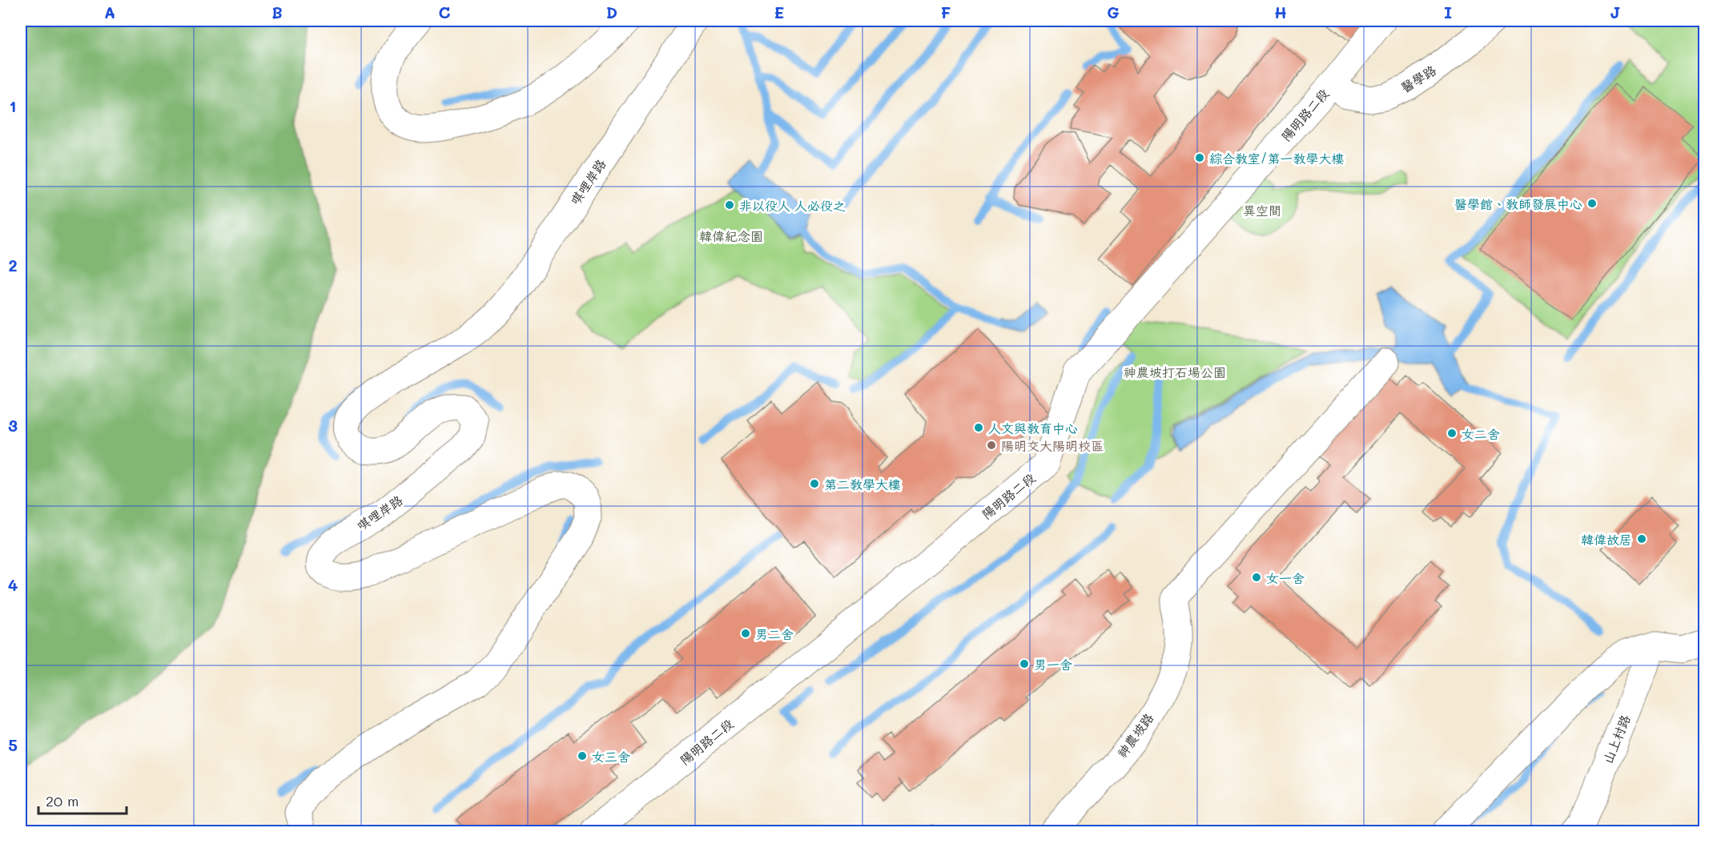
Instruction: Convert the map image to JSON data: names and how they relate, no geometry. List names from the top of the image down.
{
  "streets": {
    "street": [
      "醫學路",
      "陽明路二段",
      "唭哩岸路",
      "神農坡路",
      "山上村路"
    ]
  },
  "crossings": [
    ["醫學路", "陽明路二段"]
  ],
  "parks": ["異空間", "韓偉紀念園", "神農坡打石場公園"],
  "places": [
    "綜合教室/第一教學大樓",
    "醫學館、教師發展中心",
    "非以役人 人必役之",
    "人文與教育中心",
    "女二舍",
    "陽明交大陽明校區",
    "第二教學大樓",
    "韓偉故居",
    "女一舍",
    "男二舍",
    "男一舍",
    "女三舍"
  ],
  "scale_bar": "20 m",
  "grid": {
    "columns": [
      "A",
      "B",
      "C",
      "D",
      "E",
      "F",
      "G",
      "H",
      "I",
      "J"
    ],
    "rows": [
      "1",
      "2",
      "3",
      "4",
      "5"
    ]
  }
}
